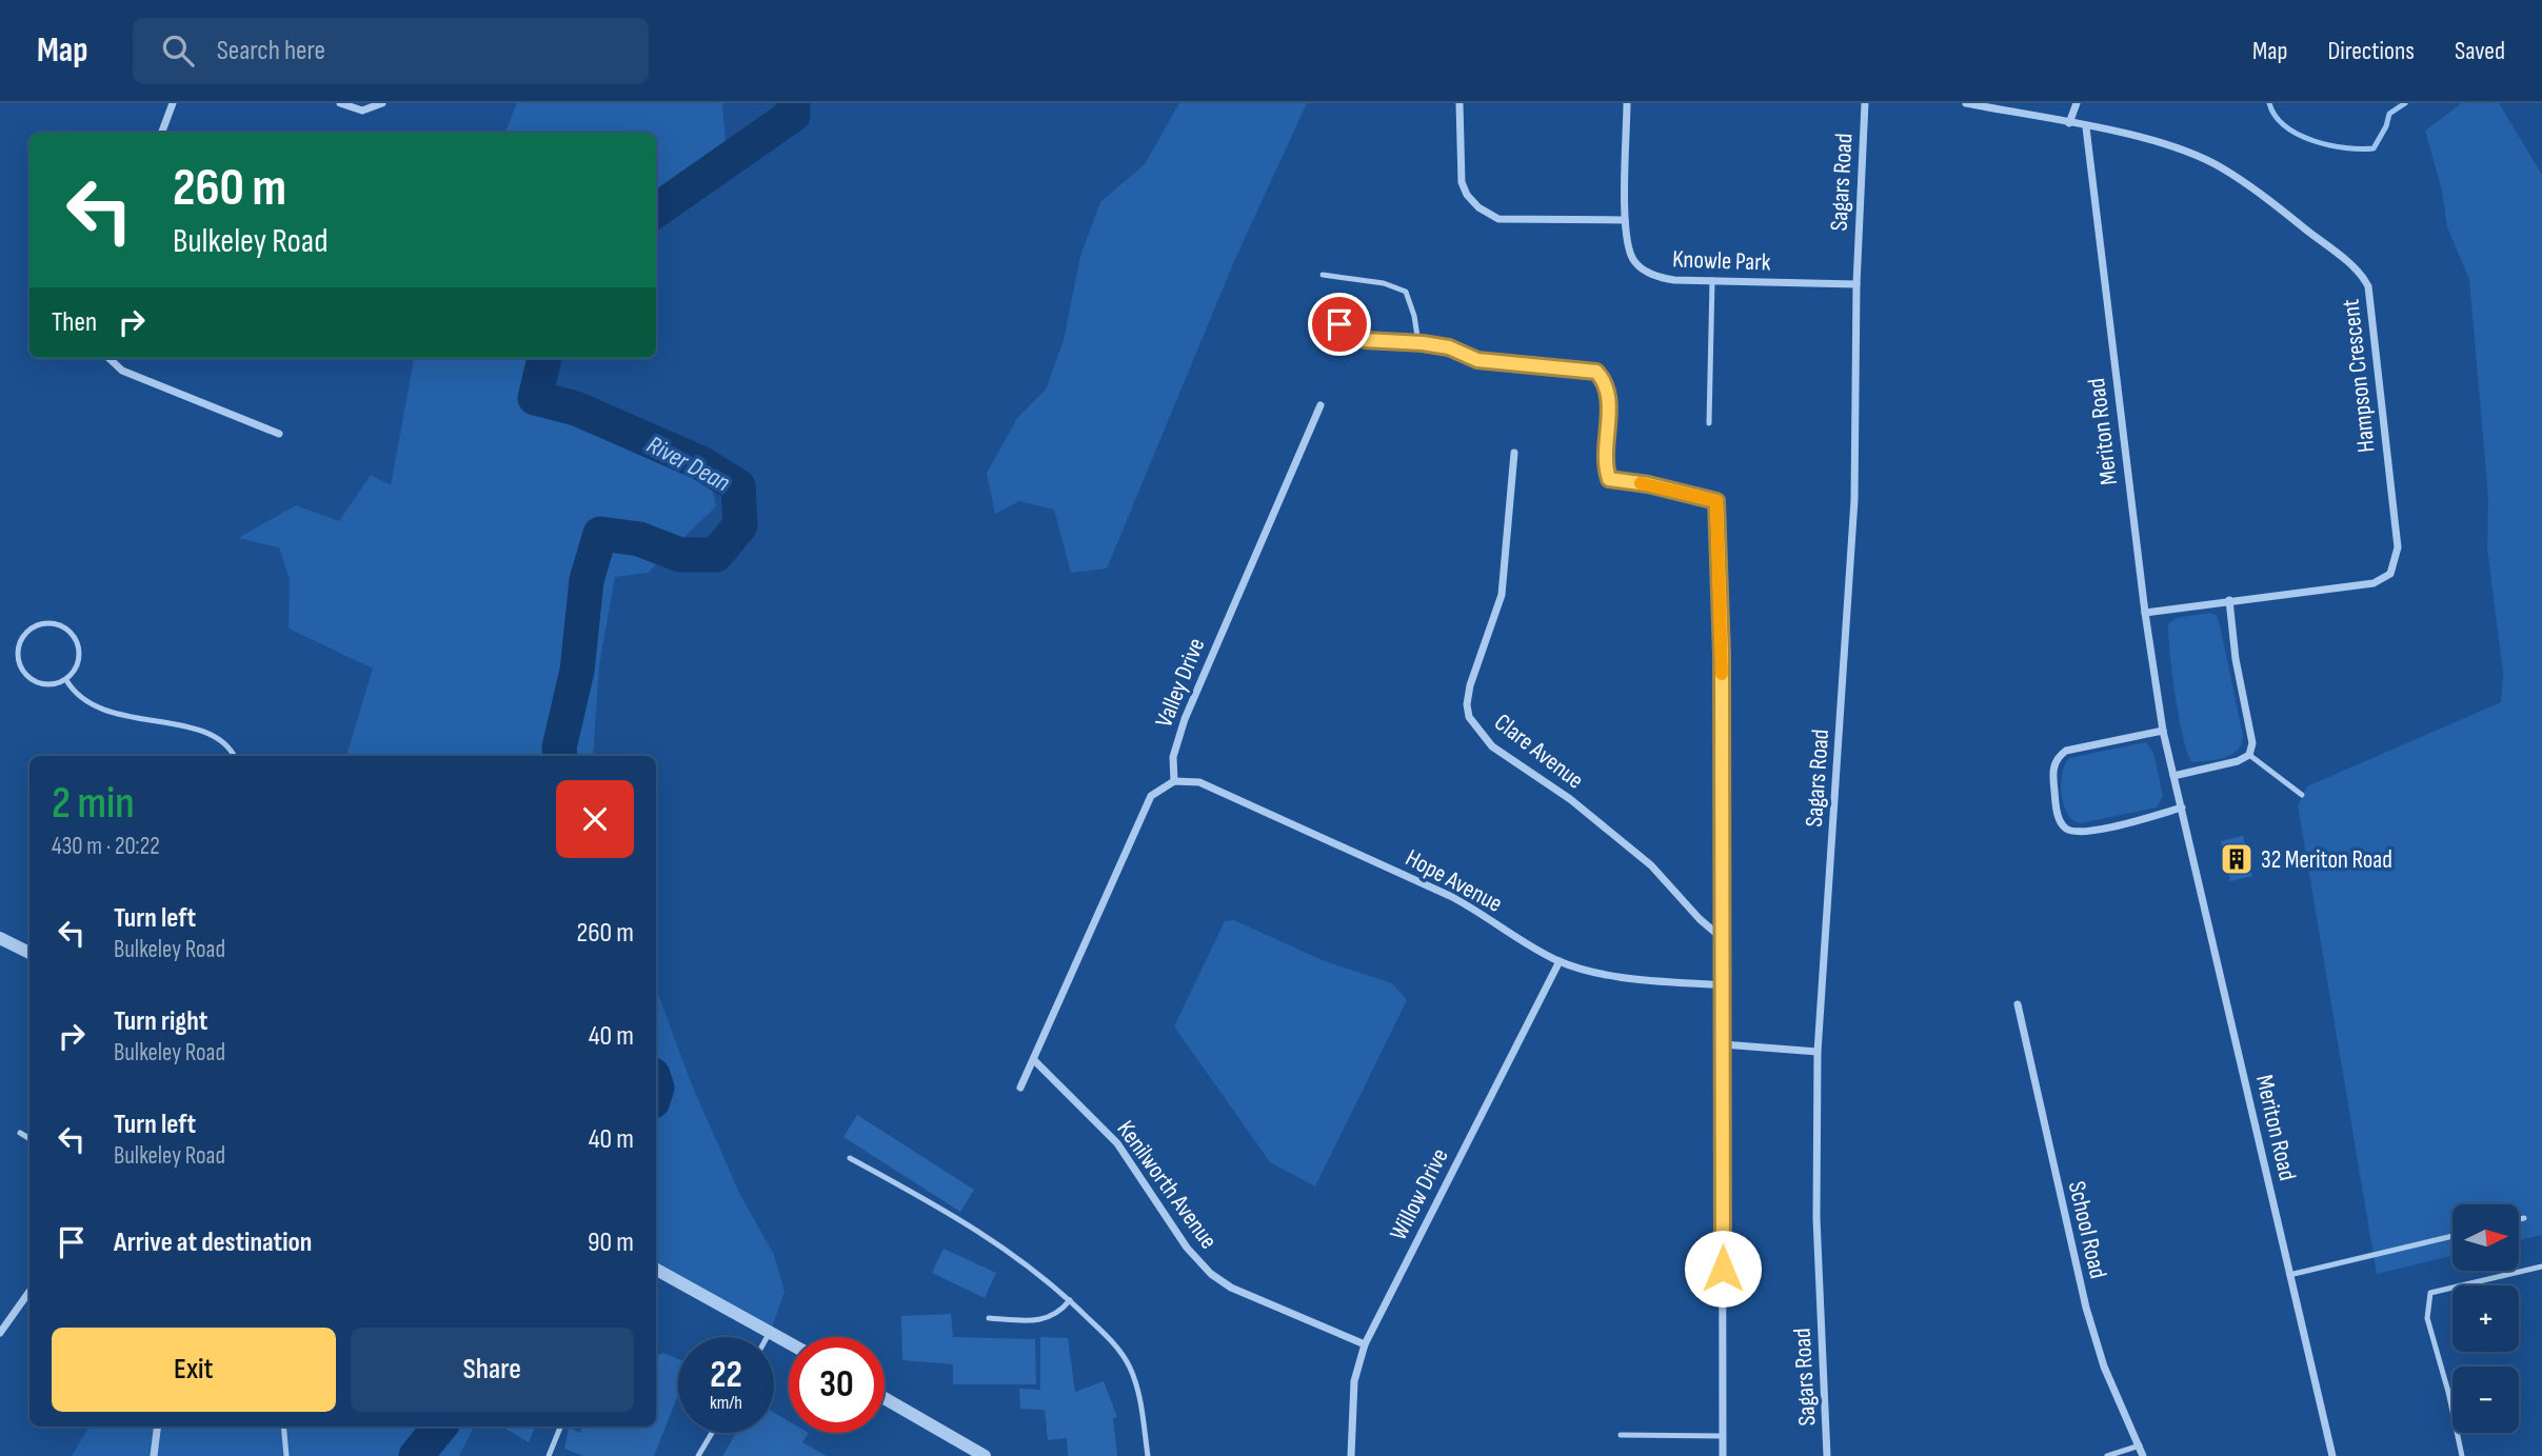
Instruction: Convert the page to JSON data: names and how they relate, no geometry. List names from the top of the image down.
{
  "streets": {
    "street": [
      "Sagars Road",
      "Knowle Park",
      "Hampson Crescent",
      "Meriton Road",
      "Valley Drive",
      "Clare Avenue",
      "Hope Avenue",
      "Kenilworth Avenue",
      "Willow Drive",
      "School Road"
    ]
  },
  "crossings": [
    ["Sagars Road", "Knowle Park"],
    ["Hampson Crescent", "Meriton Road"],
    ["Valley Drive", "Hope Avenue"],
    ["Hope Avenue", "Willow Drive"],
    ["Kenilworth Avenue", "Willow Drive"]
  ],
  "water": ["River Dean"],
  "places": {
    "building": ["32 Meriton Road"]
  },
  "north": "right",
  "page": {
    "header": "Map",
    "search": "Search here",
    "nav": ["Map", "Directions", "Saved"],
    "turn": ["260 m", "Bulkeley Road"],
    "then": "Then",
    "heading": ["2 min", "430 m · 20:22"],
    "list": [
      {
        "name": "Turn left",
        "note": "Bulkeley Road",
        "value": "260 m"
      },
      {
        "name": "Turn right",
        "note": "Bulkeley Road",
        "value": "40 m"
      },
      {
        "name": "Turn left",
        "note": "Bulkeley Road",
        "value": "40 m"
      },
      {
        "name": "Arrive at destination",
        "value": "90 m"
      }
    ],
    "map_buttons": ["+", "−"],
    "buttons": ["Exit", "Share"],
    "speed": "22 km/h",
    "limit": "30"
  }
}
